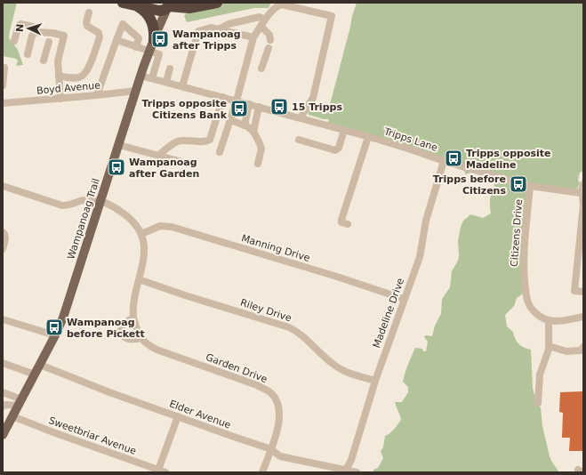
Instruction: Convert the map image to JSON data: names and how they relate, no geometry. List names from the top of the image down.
{
  "streets": {
    "main road": ["Wampanoag Trail"],
    "street": [
      "Boyd Avenue",
      "Tripps Lane",
      "Citizens Drive",
      "Manning Drive",
      "Riley Drive",
      "Madeline Drive",
      "Garden Drive",
      "Elder Avenue",
      "Sweetbriar Avenue"
    ]
  },
  "crossings": [
    ["Boyd Avenue", "Wampanoag Trail"],
    ["Tripps Lane", "Wampanoag Trail"],
    ["Tripps Lane", "Citizens Drive"],
    ["Tripps Lane", "Madeline Drive"],
    ["Wampanoag Trail", "Elder Avenue"],
    ["Wampanoag Trail", "Sweetbriar Avenue"],
    ["Manning Drive", "Madeline Drive"],
    ["Riley Drive", "Madeline Drive"],
    ["Madeline Drive", "Elder Avenue"],
    ["Garden Drive", "Elder Avenue"]
  ],
  "places": {
    "bus stop": [
      "Wampanoag after Tripps",
      "15 Tripps",
      "Tripps opposite Citizens Bank",
      "Tripps opposite Madeline",
      "Wampanoag after Garden",
      "Tripps before Citizens",
      "Wampanoag before Pickett"
    ]
  },
  "north": "left"
}
